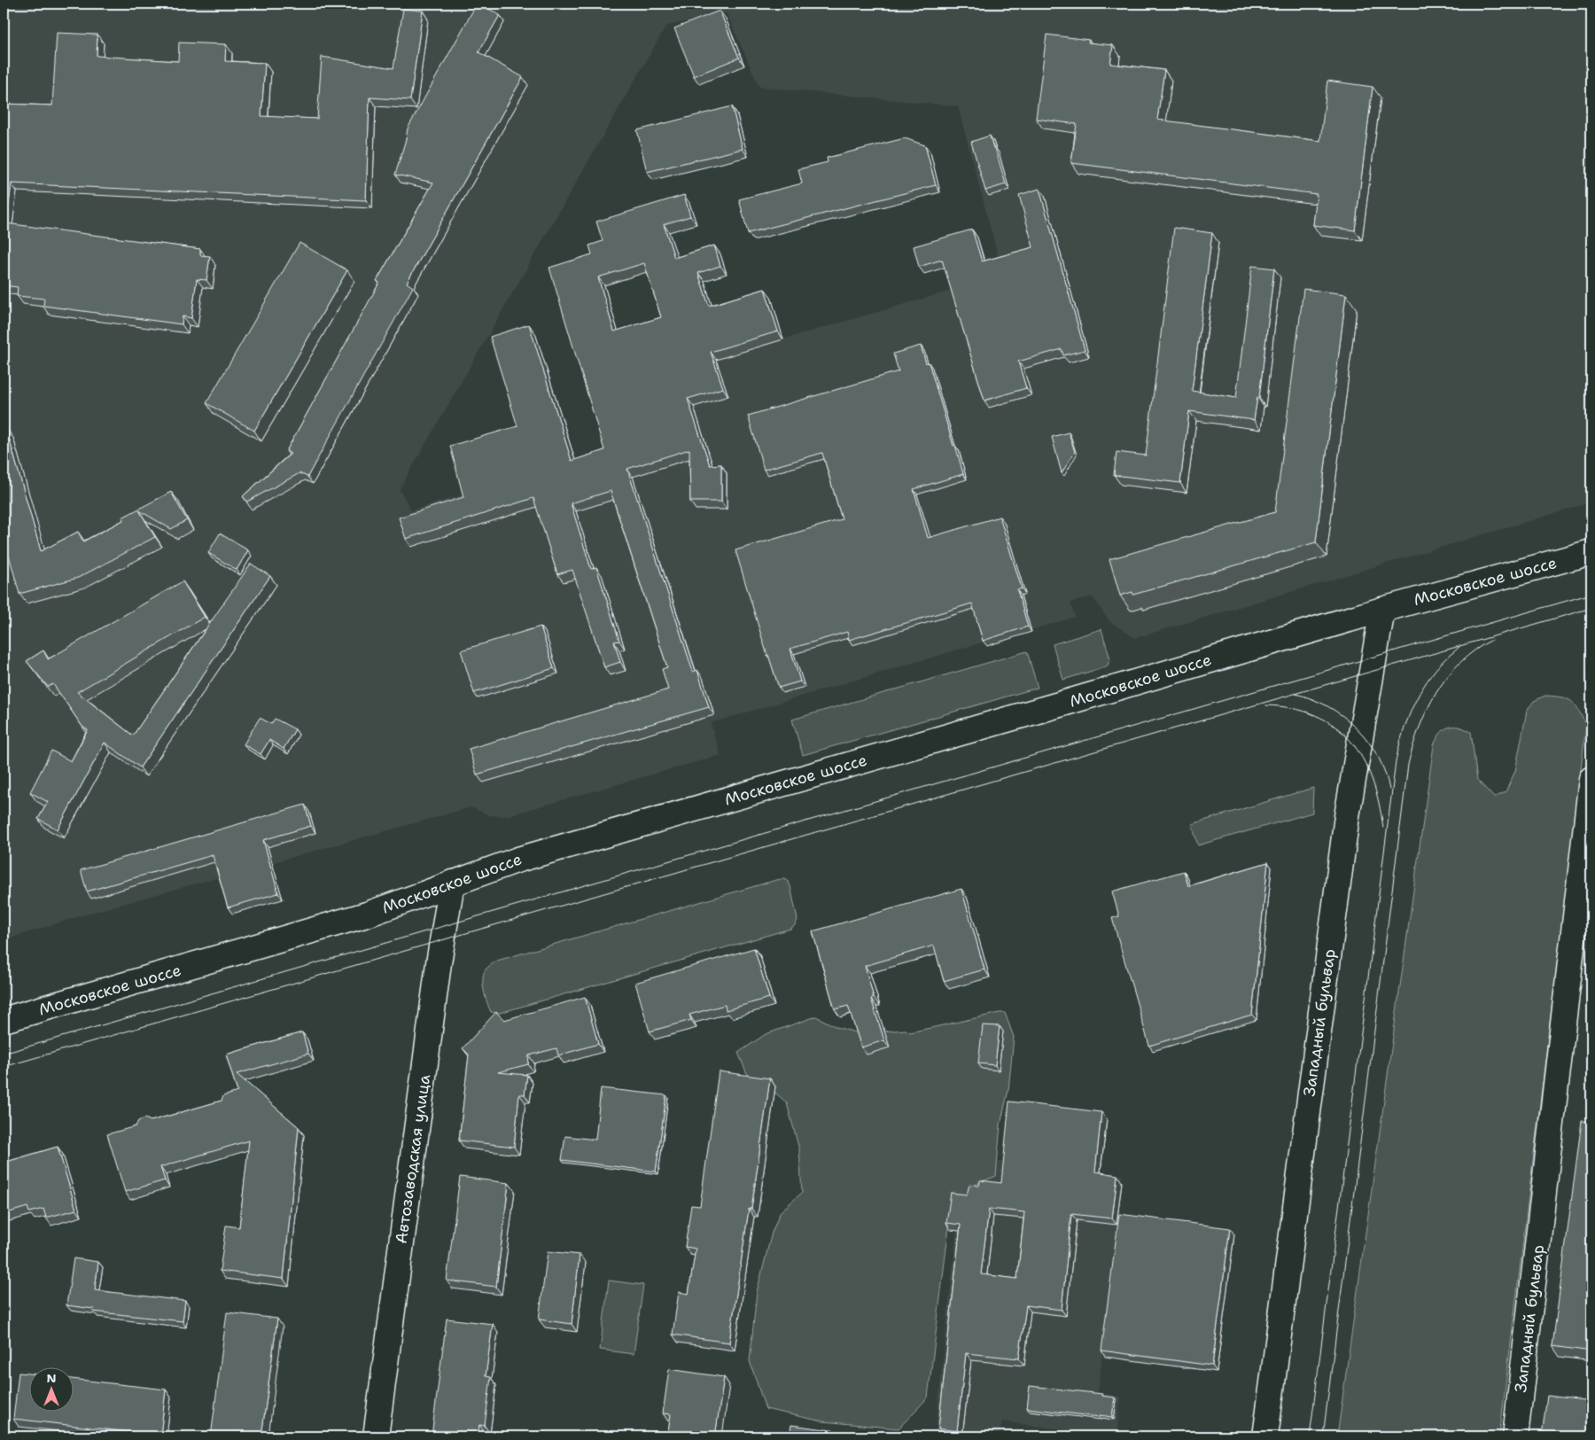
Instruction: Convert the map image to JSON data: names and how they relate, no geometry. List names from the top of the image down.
{
  "streets": {
    "street": ["Московское шоссе", "Западный бульвар", "Автозаводская улица"]
  },
  "crossings": [
    ["Московское шоссе", "Западный бульвар"],
    ["Московское шоссе", "Автозаводская улица"]
  ],
  "north": "top"
}
